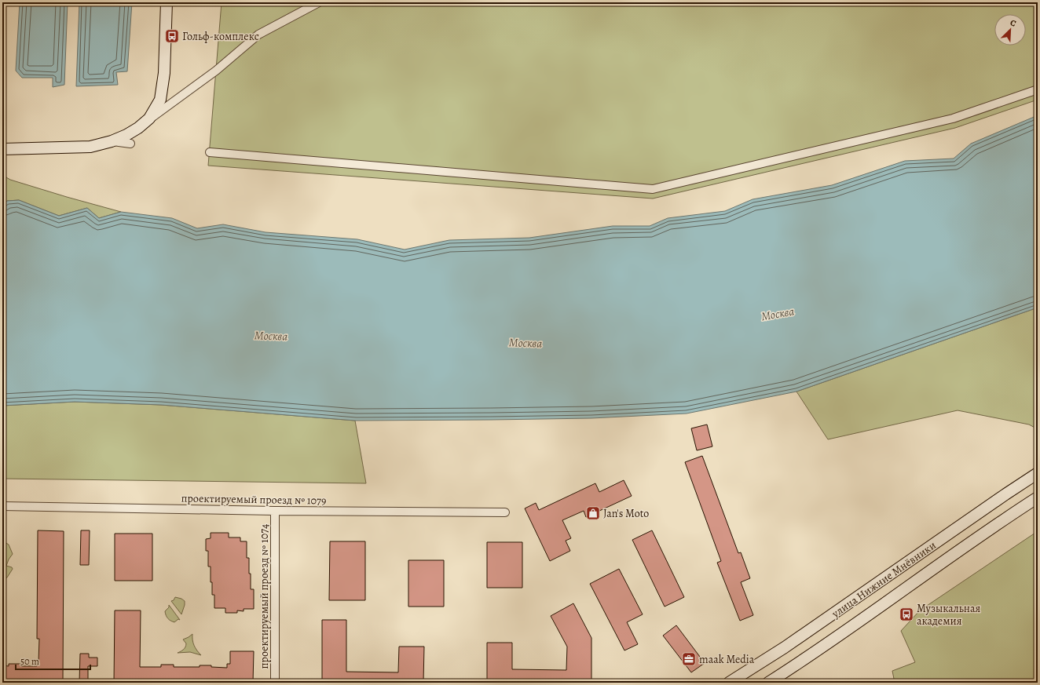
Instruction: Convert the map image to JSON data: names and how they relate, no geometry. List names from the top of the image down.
{
  "streets": {
    "main road": ["улица Нижние Мнёвники"],
    "street": ["проектируемый проезд № 1079", "проектируемый проезд № 1074"]
  },
  "crossings": [
    ["проектируемый проезд № 1079", "проектируемый проезд № 1074"]
  ],
  "water": ["Москва"],
  "places": {
    "bus stop": ["Гольф-комплекс", "Музыкальная академия"],
    "shop": ["Jan's Moto"],
    "office": ["maak Media"]
  },
  "scale_bar": "50 m",
  "north": "top right"
}
